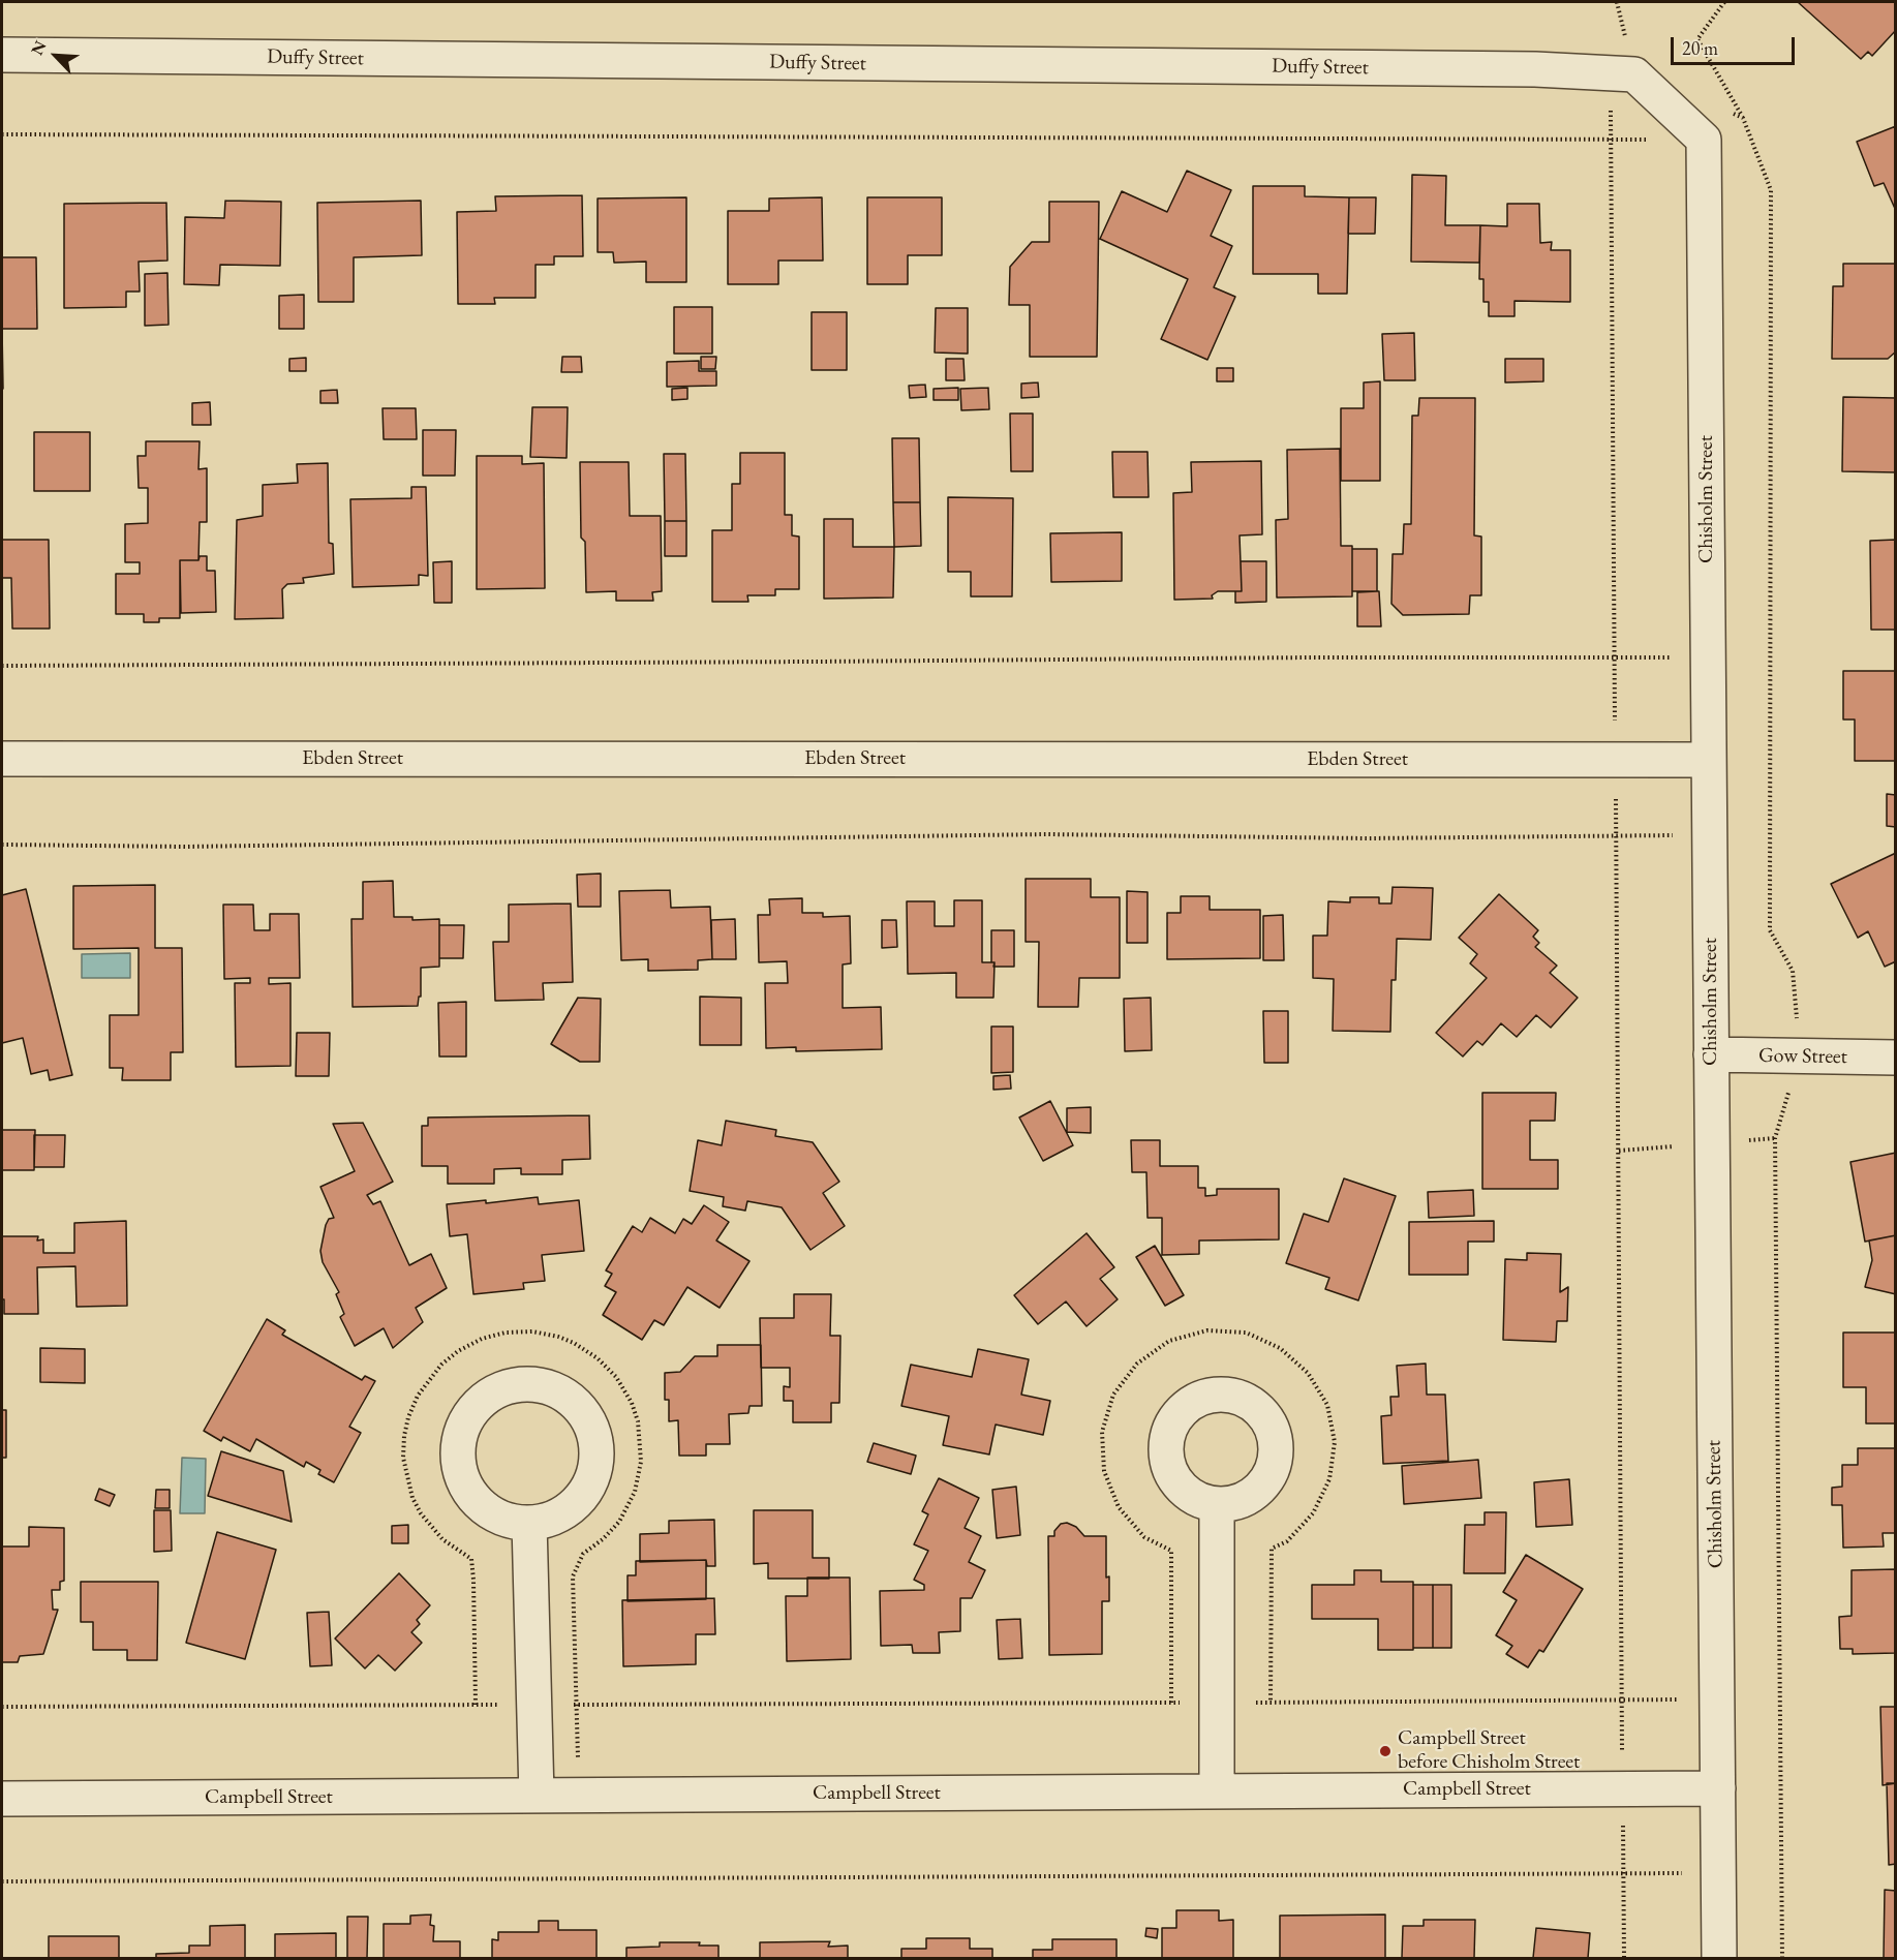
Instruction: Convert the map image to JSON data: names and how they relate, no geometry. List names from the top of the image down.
{
  "streets": {
    "street": [
      "Duffy Street",
      "Chisholm Street",
      "Ebden Street",
      "Gow Street",
      "Campbell Street"
    ]
  },
  "crossings": [
    ["Chisholm Street", "Ebden Street"],
    ["Chisholm Street", "Gow Street"],
    ["Chisholm Street", "Campbell Street"]
  ],
  "places": ["Campbell Street before Chisholm Street"],
  "scale_bar": "20 m",
  "north": "top left"
}
